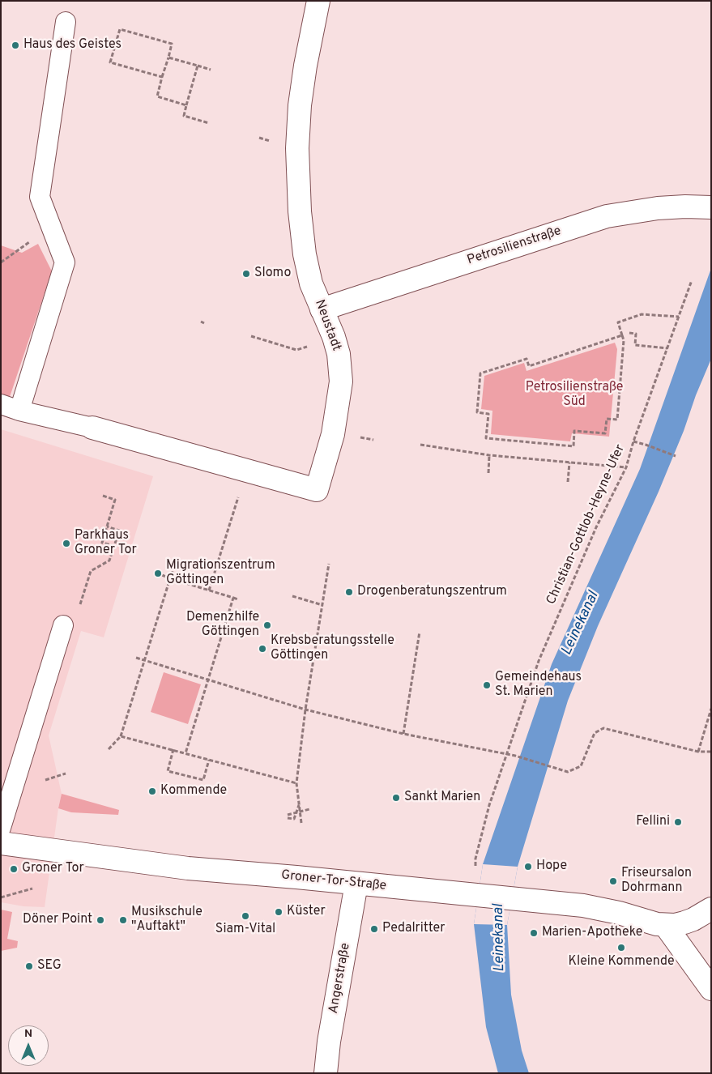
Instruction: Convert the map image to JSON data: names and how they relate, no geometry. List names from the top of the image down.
{
  "streets": {
    "street": [
      "Petrosilienstraße",
      "Neustadt",
      "Groner-Tor-Straße",
      "Angerstraße"
    ],
    "path": ["Christian-Gottlob-Heyne-Ufer"]
  },
  "crossings": [
    ["Petrosilienstraße", "Neustadt"],
    ["Christian-Gottlob-Heyne-Ufer", "Groner-Tor-Straße"],
    ["Groner-Tor-Straße", "Angerstraße"]
  ],
  "water": ["Leinekanal"],
  "parks": ["Petrosilienstraße Süd"],
  "places": [
    "Haus des Geistes",
    "Slomo",
    "Parkhaus Groner Tor",
    "Migrationszentrum Göttingen",
    "Drogenberatungszentrum",
    "Demenzhilfe Göttingen",
    "Krebsberatungsstelle Göttingen",
    "Gemeindehaus St. Marien",
    "Kommende",
    "Sankt Marien",
    "Fellini",
    "Hope",
    "Groner Tor",
    "Friseursalon Dohrmann",
    "Küster",
    "Siam-Vital",
    "Döner Point",
    "Musikschule \"Auftakt\"",
    "Pedalritter",
    "Marien-Apotheke",
    "Kleine Kommende",
    "SEG"
  ],
  "north": "top"
}
